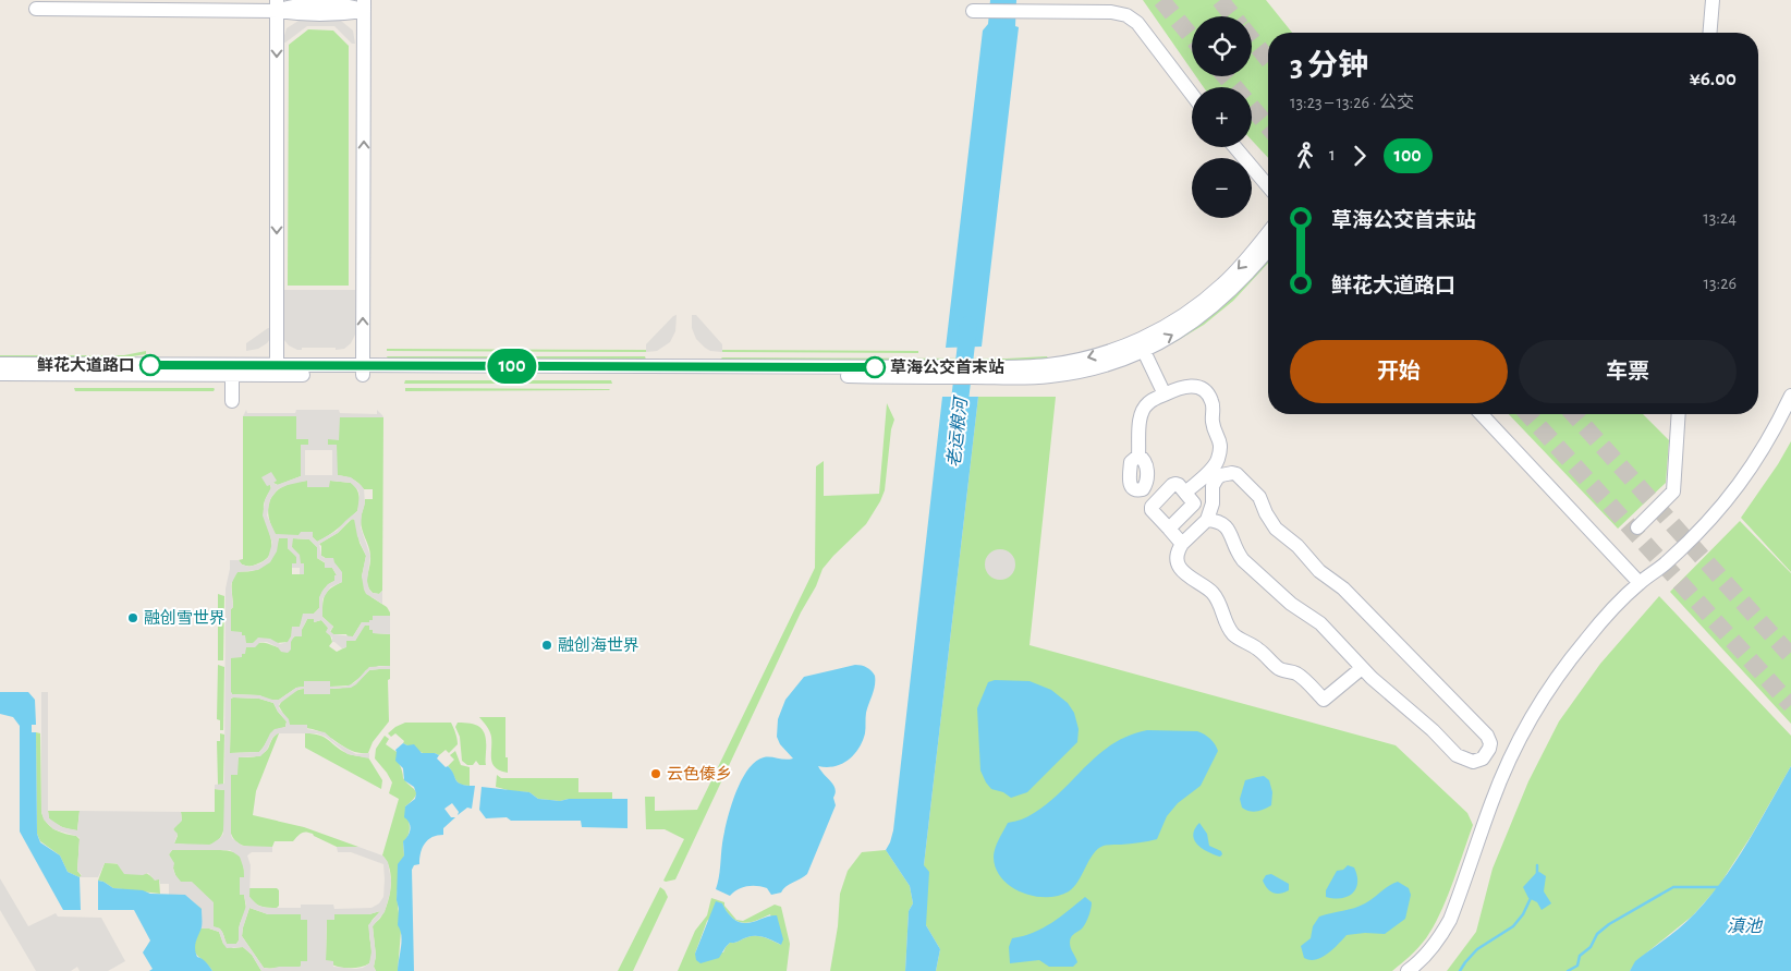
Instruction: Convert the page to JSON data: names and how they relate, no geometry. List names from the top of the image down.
{
  "water": ["老运粮河", "滇池"],
  "places": [
    "鲜花大道路口",
    "草海公交首末站",
    "融创雪世界",
    "融创海世界",
    "云色傣乡"
  ],
  "lines": ["bus line 100"],
  "page": {
    "on_map": "100",
    "map_buttons": ["+", "−"],
    "heading": ["3 分钟", "13:23 – 13:26 · 公交", "¥6.00"],
    "legs": ["1", "100"],
    "list": [
      {
        "name": "草海公交首末站",
        "value": "13:24"
      },
      {
        "name": "鲜花大道路口",
        "value": "13:26"
      }
    ],
    "buttons": ["开始", "车票"]
  }
}
